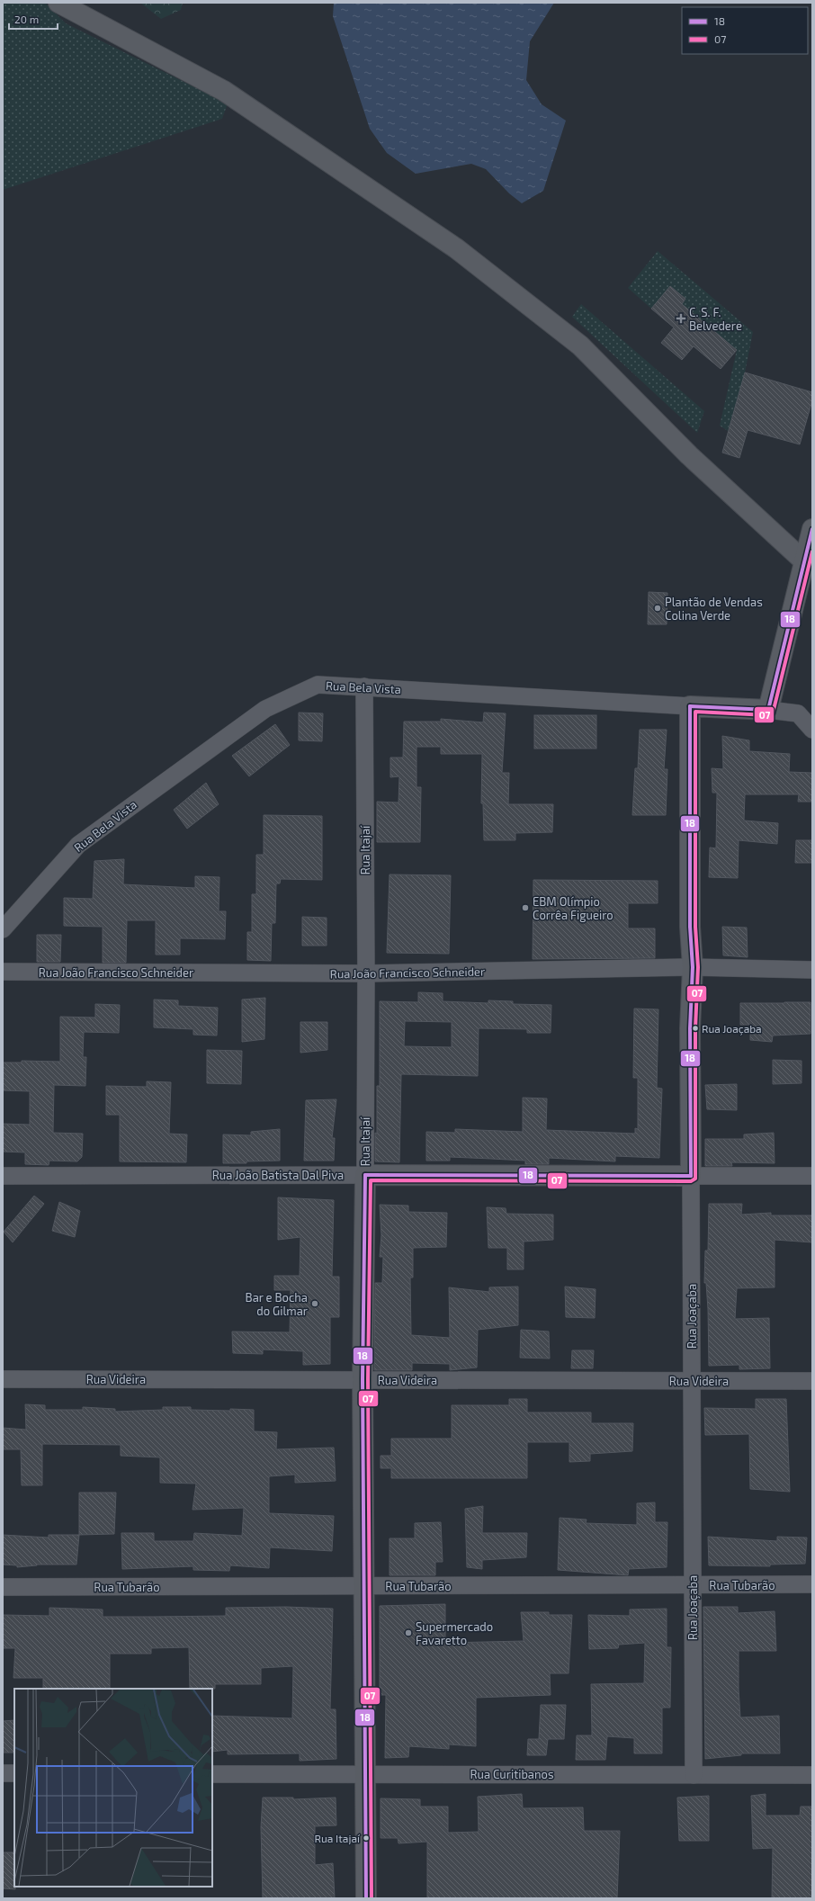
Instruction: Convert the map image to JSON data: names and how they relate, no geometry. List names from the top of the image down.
{
  "streets": {
    "street": [
      "Rua Bela Vista",
      "Rua Itajaí",
      "Rua João Francisco Schneider",
      "Rua João Batista Dal Piva",
      "Rua Joaçaba",
      "Rua Videira",
      "Rua Tubarão",
      "Rua Curitibanos"
    ]
  },
  "crossings": [
    ["Rua Bela Vista", "Rua Itajaí"],
    ["Rua Bela Vista", "Rua Joaçaba"],
    ["Rua Itajaí", "Rua João Francisco Schneider"],
    ["Rua Itajaí", "Rua João Batista Dal Piva"],
    ["Rua Itajaí", "Rua Videira"],
    ["Rua Itajaí", "Rua Tubarão"],
    ["Rua Itajaí", "Rua Curitibanos"],
    ["Rua João Francisco Schneider", "Rua Joaçaba"],
    ["Rua João Batista Dal Piva", "Rua Joaçaba"],
    ["Rua Joaçaba", "Rua Videira"],
    ["Rua Joaçaba", "Rua Tubarão"],
    ["Rua Joaçaba", "Rua Curitibanos"]
  ],
  "places": {
    "health": ["C. S. F. Belvedere"],
    "other": [
      "Plantão de Vendas Colina Verde",
      "EBM Olímpio Corrêa Figueiro",
      "Rua Joaçaba",
      "Bar e Bocha do Gilmar",
      "Supermercado Favaretto",
      "Rua Itajaí"
    ]
  },
  "lines": ["transit line 18", "transit line 07"],
  "legend": ["18", "07"],
  "scale_bar": "20 m"
}
